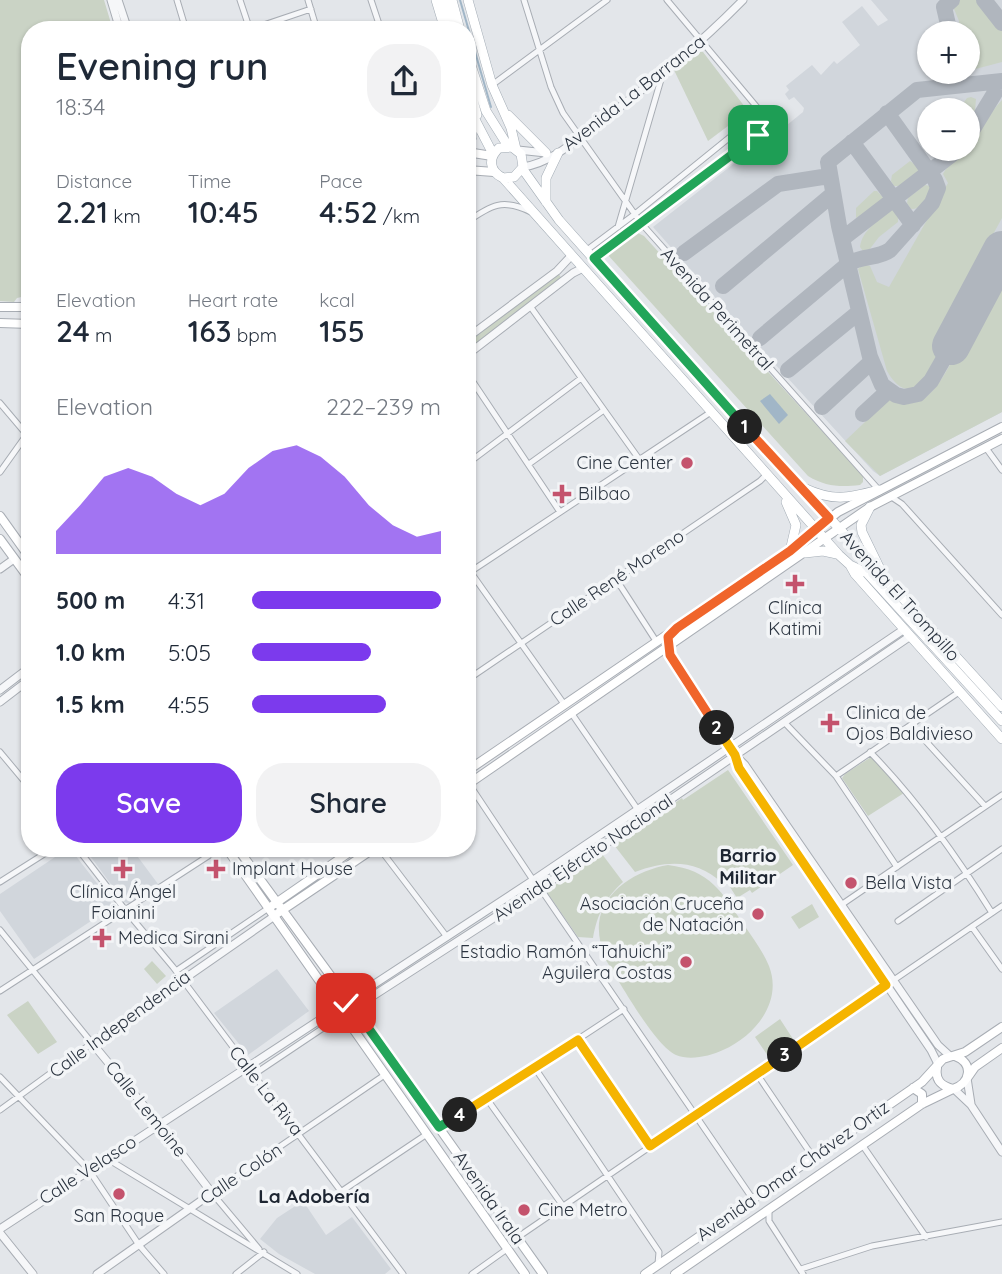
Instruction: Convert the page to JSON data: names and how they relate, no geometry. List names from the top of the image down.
{
  "streets": {
    "main road": ["Avenida El Trompillo", "Avenida Omar Chávez Ortiz", "Avenida Irala"],
    "street": [
      "Avenida La Barranca",
      "Avenida Perimetral",
      "Calle René Moreno",
      "Avenida Ejército Nacional",
      "Calle Independencia",
      "Calle La Riva",
      "Calle Lemoine",
      "Calle Velasco",
      "Calle Colón"
    ]
  },
  "crossings": [
    ["Avenida La Barranca", "Avenida Perimetral"],
    ["Avenida La Barranca", "Avenida El Trompillo"],
    ["Calle René Moreno", "Avenida El Trompillo"],
    ["Avenida El Trompillo", "Avenida Ejército Nacional"],
    ["Avenida Ejército Nacional", "Calle La Riva"],
    ["Avenida Ejército Nacional", "Calle Velasco"],
    ["Avenida Ejército Nacional", "Avenida Irala"],
    ["Calle Independencia", "Calle La Riva"],
    ["Calle Independencia", "Calle Lemoine"],
    ["Calle Independencia", "Avenida Irala"],
    ["Calle La Riva", "Calle Velasco"],
    ["Calle La Riva", "Calle Colón"],
    ["Calle Lemoine", "Calle Velasco"],
    ["Calle Lemoine", "Calle Colón"],
    ["Calle Colón", "Avenida Irala"]
  ],
  "districts": ["Barrio Militar", "La Adobería"],
  "places": {
    "other": [
      "Cine Center",
      "Bella Vista",
      "Asociación Cruceña de Natación",
      "Estadio Ramón “Tahuichi” Aguilera Costas",
      "San Roque",
      "Cine Metro"
    ],
    "health": [
      "Bilbao",
      "Clínica Katimi",
      "Clinica de Ojos Baldivieso",
      "Clínica Ángel Foianini",
      "Implant House",
      "Medica Sirani"
    ]
  },
  "page": {
    "map_buttons": ["+", "−"],
    "heading": ["Evening run", "18:34"],
    "stats": [
      ["Distance", "2.21 km"],
      ["Time", "10:45"],
      ["Pace", "4:52 /km"],
      ["Elevation", "24 m"],
      ["Heart rate", "163 bpm"],
      ["kcal", "155"]
    ],
    "chart": ["Elevation", "222–239 m"],
    "pins": [
      "1",
      "2",
      "3",
      "4"
    ],
    "list": [
      {
        "name": "500 m",
        "note": "4:31"
      },
      {
        "name": "1.0 km",
        "note": "5:05"
      },
      {
        "name": "1.5 km",
        "note": "4:55"
      }
    ],
    "buttons": ["Save", "Share"]
  }
}
